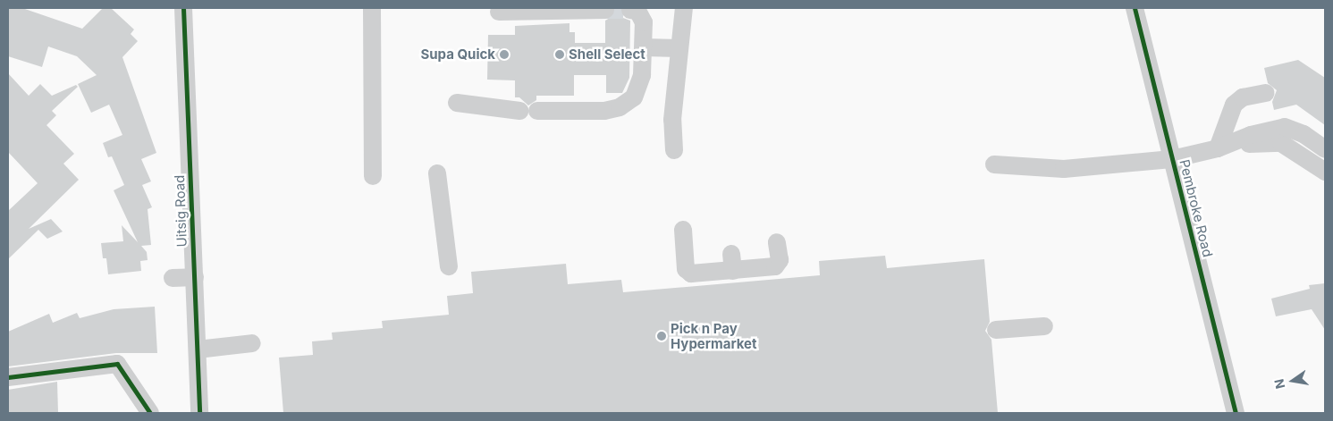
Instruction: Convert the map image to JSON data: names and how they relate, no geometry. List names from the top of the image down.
{
  "streets": {
    "street": ["Pembroke Road", "Uitsig Road"]
  },
  "places": ["Supa Quick", "Shell Select", "Pick n Pay Hypermarket"],
  "north": "left"
}
